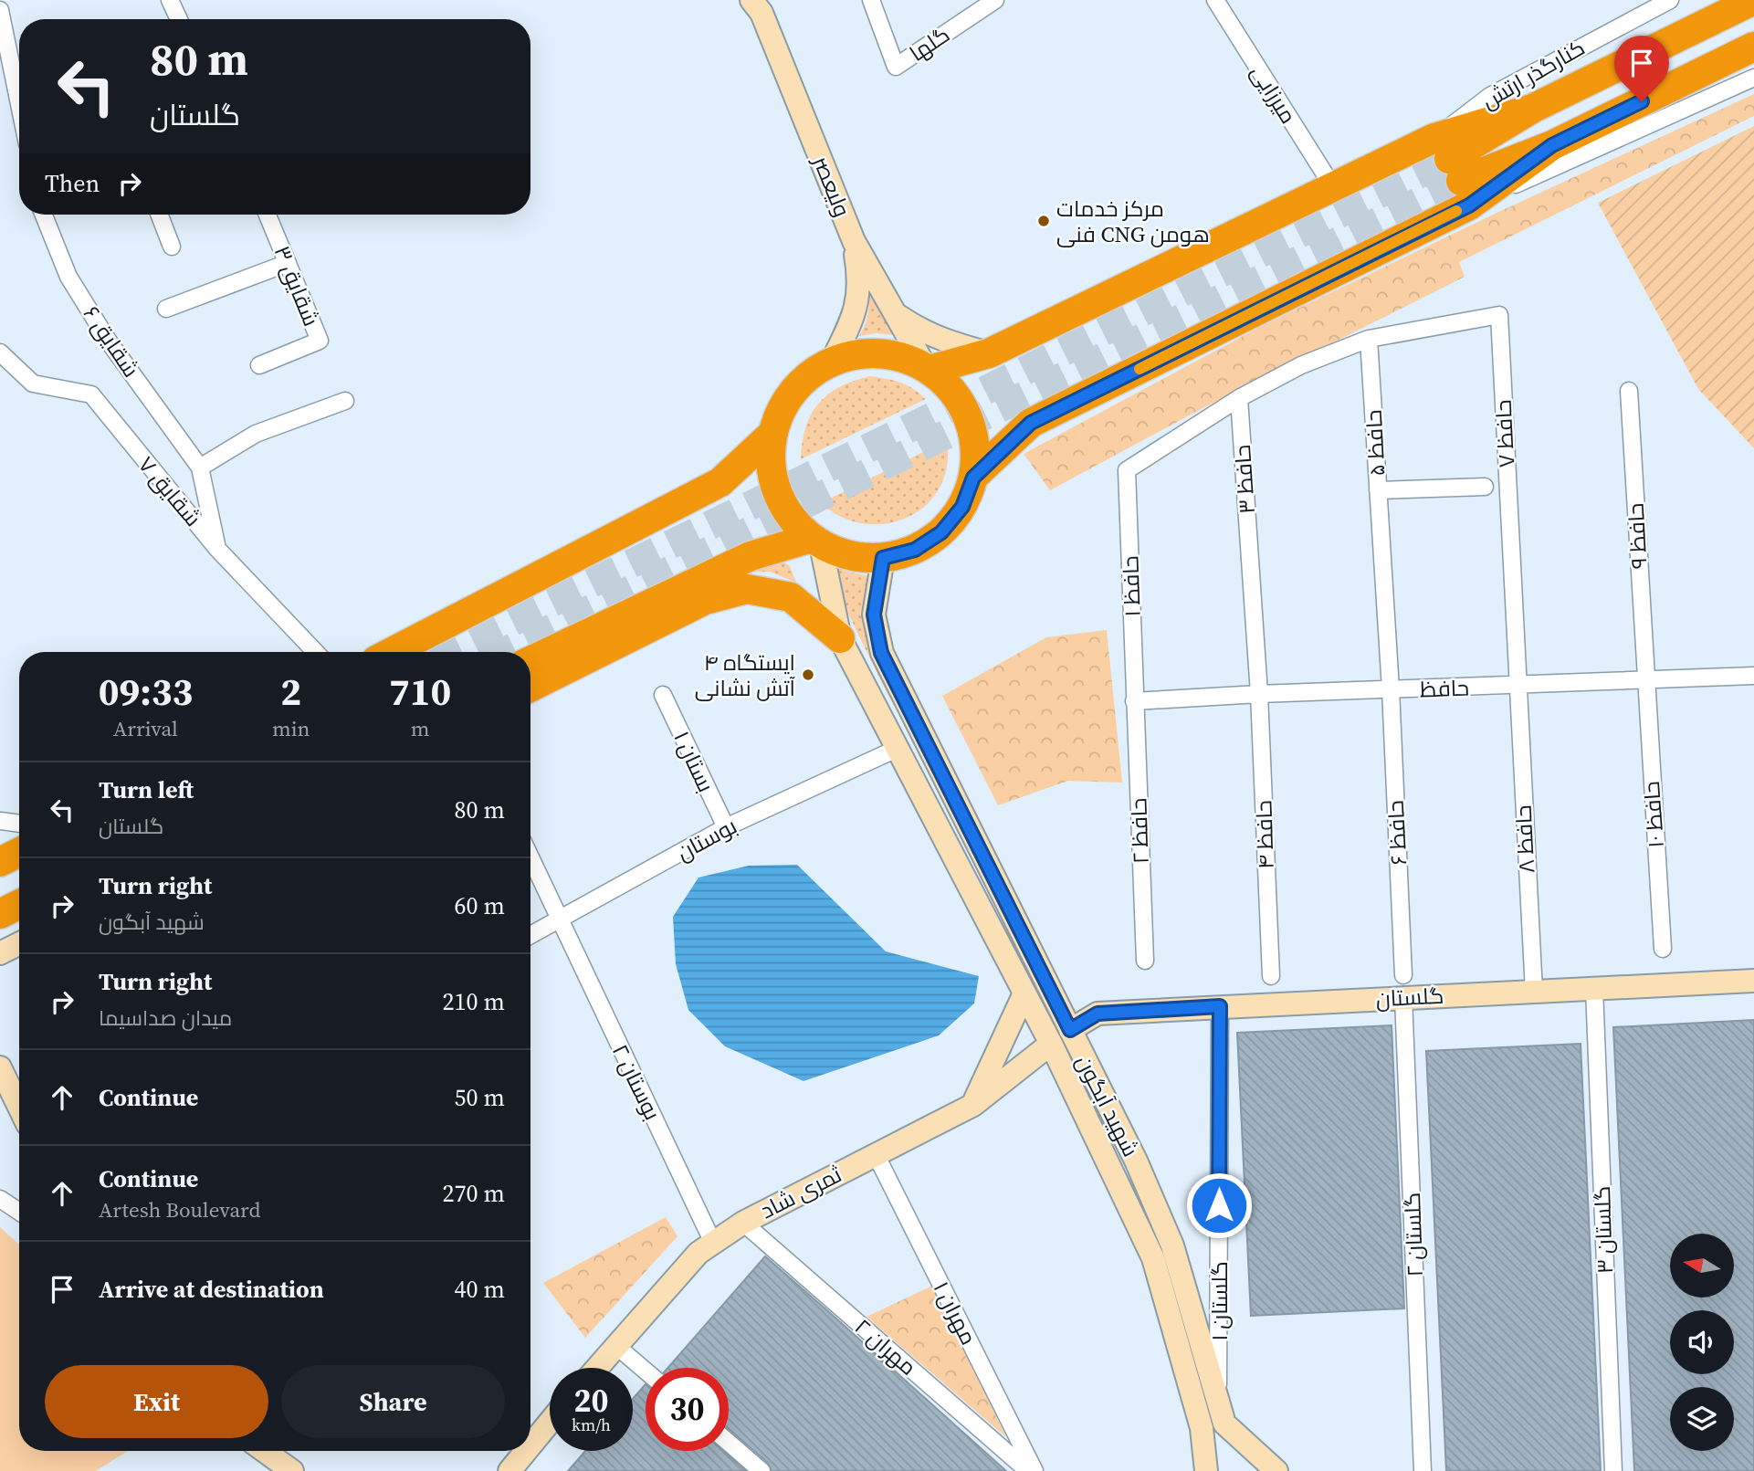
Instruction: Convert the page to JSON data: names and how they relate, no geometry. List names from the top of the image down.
{
  "streets": {
    "main road": [
      "ولیعصر",
      "گلستان",
      "شهید آبگون",
      "ثمری شاد"
    ],
    "street": [
      "گلها",
      "کنارگذر ارتش",
      "میرزایی",
      "شقایق ۳",
      "شقایق ۶",
      "حافظ ۷",
      "حافظ ۵",
      "حافظ ۳",
      "شقایق ۷",
      "حافظ ۹",
      "حافظ ۱",
      "حافظ",
      "بستان ۱",
      "حافظ ۱۰",
      "حافظ ۲",
      "حافظ ۶",
      "حافظ ۴",
      "بوستان",
      "حافظ ۸",
      "بوستان ۲",
      "گلستان ۳",
      "گلستان ۲",
      "گلستان ۱",
      "۱ مهران",
      "مهران ۲"
    ]
  },
  "crossings": [
    ["ولیعصر", "شهید آبگون"],
    ["حافظ ۷", "حافظ ۵"],
    ["حافظ ۷", "حافظ"],
    ["حافظ ۷", "حافظ ۸"],
    ["حافظ ۵", "حافظ"],
    ["حافظ ۵", "حافظ ۶"],
    ["حافظ ۳", "حافظ ۱"],
    ["حافظ ۳", "حافظ"],
    ["حافظ ۳", "حافظ ۴"],
    ["حافظ ۹", "حافظ"],
    ["حافظ ۹", "حافظ ۱۰"],
    ["حافظ ۱", "حافظ"],
    ["حافظ ۱", "حافظ ۲"],
    ["حافظ", "حافظ ۱۰"],
    ["حافظ", "حافظ ۲"],
    ["حافظ", "حافظ ۶"],
    ["حافظ", "حافظ ۴"],
    ["حافظ", "حافظ ۸"],
    ["بستان ۱", "بوستان"],
    ["بوستان", "بوستان ۲"],
    ["بوستان", "شهید آبگون"],
    ["حافظ ۸", "گلستان"],
    ["گلستان", "شهید آبگون"],
    ["گلستان", "گلستان ۳"],
    ["گلستان", "گلستان ۲"],
    ["گلستان", "گلستان ۱"],
    ["بوستان ۲", "ثمری شاد"],
    ["شهید آبگون", "ثمری شاد"],
    ["شهید آبگون", "گلستان ۱"],
    ["ثمری شاد", "۱ مهران"],
    ["ثمری شاد", "مهران ۲"]
  ],
  "places": ["مرکز خدمات فنی CNG هومن", "ایستگاه ۴ آتش نشانی"],
  "north": "left",
  "page": {
    "turn": ["80 m", "گلستان"],
    "then": "Then",
    "eta": [
      "09:33",
      "Arrival",
      "2",
      "min",
      "710",
      "m"
    ],
    "list": [
      {
        "name": "Turn left",
        "note": "گلستان",
        "value": "80 m"
      },
      {
        "name": "Turn right",
        "note": "شهید آبگون",
        "value": "60 m"
      },
      {
        "name": "Turn right",
        "note": "میدان صداسیما",
        "value": "210 m"
      },
      {
        "name": "Continue",
        "value": "50 m"
      },
      {
        "name": "Continue",
        "note": "Artesh Boulevard",
        "value": "270 m"
      },
      {
        "name": "Arrive at destination",
        "value": "40 m"
      }
    ],
    "buttons": ["Exit", "Share"],
    "speed": "20 km/h",
    "limit": "30"
  }
}
